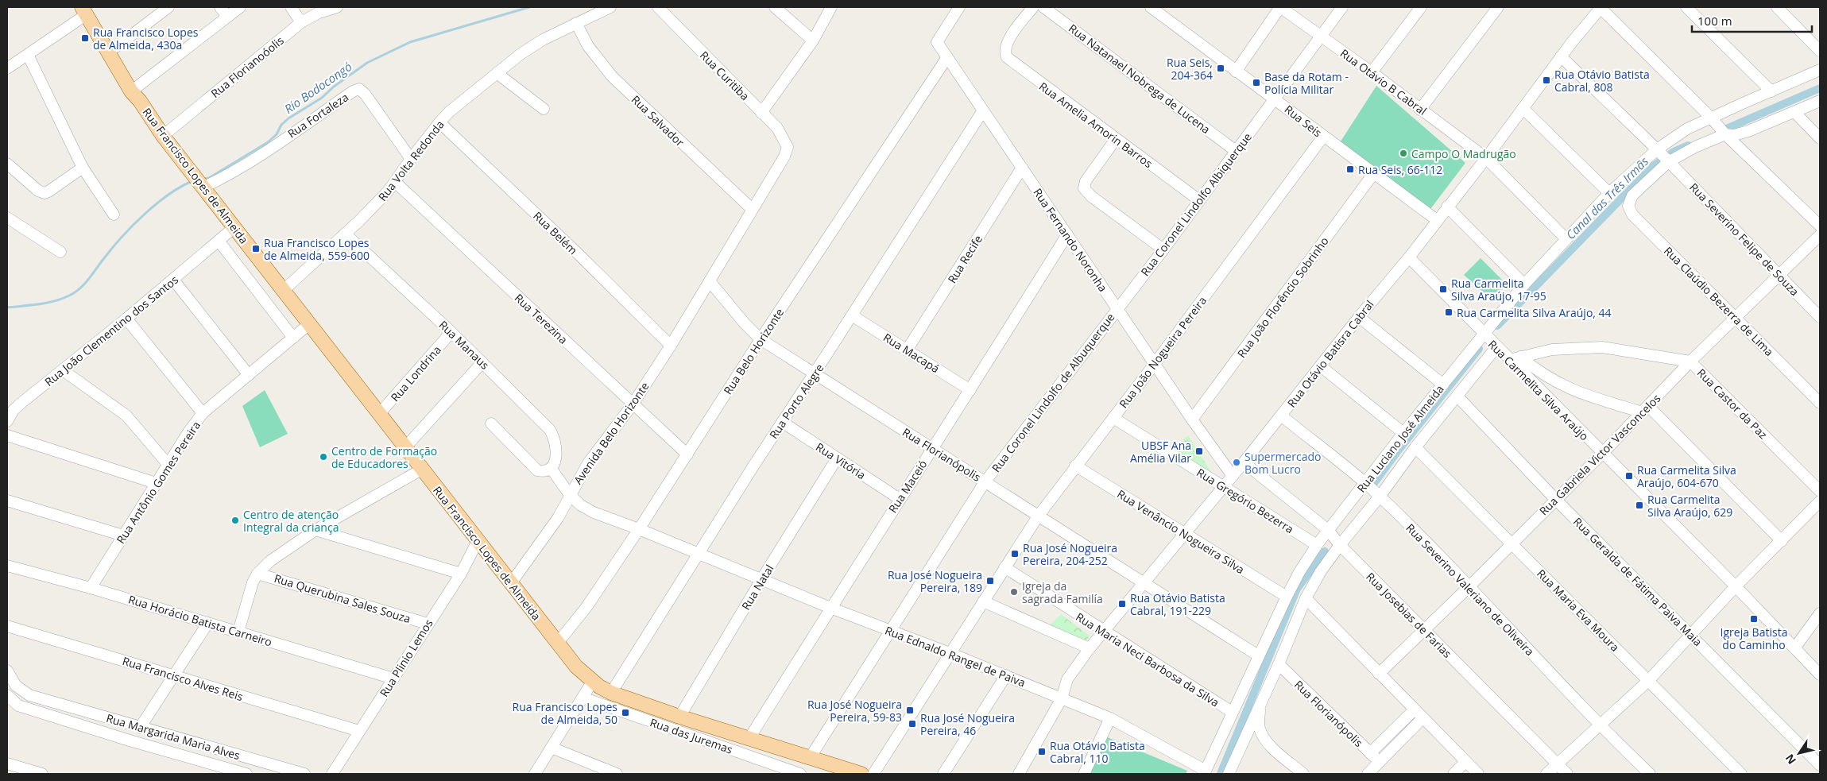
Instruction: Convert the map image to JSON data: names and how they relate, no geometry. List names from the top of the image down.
{
  "streets": {
    "main road": ["Rua Francisco Lopes de Almeida"],
    "street": [
      "Rua Florianoóolis",
      "Rua Curitiba",
      "Rua Natanael Nobrega de Lucena",
      "Rua Otávio B Cabral",
      "Rua Fortaleza",
      "Rua Salvador",
      "Rua Seis",
      "Rua Amelia Amorin Barros",
      "Rua Volta Redonda",
      "Rua Coronel Lindolfo Albiquerque",
      "Rua Belém",
      "Rua Severino Felipe de Souza",
      "Rua Fernando Noronha",
      "Rua Recife",
      "Rua João Florêncio Sobrinho",
      "Rua Claúdio Bezerra de Lima",
      "Rua Terezina",
      "Rua João Clementino dos Santos",
      "Rua Manaus",
      "Rua Belo Horizonte",
      "Rua João Nogueira Pereira",
      "Rua Macapá",
      "Rua Otávio Batisra Cabral",
      "Rua Londrina",
      "Rua Carmelita Silva Araújo",
      "Rua Coronel Lindolfo de Albuquerque",
      "Rua Porto Alegre",
      "Rua Castor da Paz",
      "Avenida Belo Horizonte",
      "Rua Luciano José Almeida",
      "Rua Florianópolis",
      "Rua Gabriela Victor Vasconcelos",
      "Rua Vitória",
      "Rua Antônio Gomes Pereira",
      "Rua Maceió",
      "Rua Gregório Bezerra",
      "Rua Venâncio Nogueira Silva",
      "Rua Geralda de Fátima Paiva Maia",
      "Rua Natal",
      "Rua Severino Valeriano de Oliveira",
      "Rua Querubina Sales Souza",
      "Rua Maria Eva Moura",
      "Rua Josebias de Farias",
      "Rua Horácio Batista Carneiro",
      "Rua Ednaldo Rangel de Paiva",
      "Rua Plinio Lemos",
      "Rua Maria Neci Barbosa da Silva",
      "Rua Francisco Alves Reis",
      "Rua das Juremas",
      "Rua Margarida Maria Alves"
    ]
  },
  "crossings": [
    ["Rua Florianoóolis", "Rua Francisco Lopes de Almeida"],
    ["Rua Curitiba", "Rua Salvador"],
    ["Rua Natanael Nobrega de Lucena", "Rua Coronel Lindolfo Albiquerque"],
    ["Rua Otávio B Cabral", "Rua Coronel Lindolfo Albiquerque"],
    ["Rua Otávio B Cabral", "Rua Otávio Batisra Cabral"],
    ["Rua Fortaleza", "Rua Volta Redonda"],
    ["Rua Fortaleza", "Rua Francisco Lopes de Almeida"],
    ["Rua Salvador", "Rua Volta Redonda"],
    ["Rua Seis", "Rua Coronel Lindolfo Albiquerque"],
    ["Rua Seis", "Rua João Florêncio Sobrinho"],
    ["Rua Seis", "Rua João Nogueira Pereira"],
    ["Rua Seis", "Rua Otávio Batisra Cabral"],
    ["Rua Amelia Amorin Barros", "Rua Coronel Lindolfo Albiquerque"],
    ["Rua Volta Redonda", "Rua Francisco Lopes de Almeida"],
    ["Rua Volta Redonda", "Rua Belém"],
    ["Rua Volta Redonda", "Rua Terezina"],
    ["Rua Volta Redonda", "Rua Manaus"],
    ["Rua Francisco Lopes de Almeida", "Rua João Clementino dos Santos"],
    ["Rua Francisco Lopes de Almeida", "Rua Belo Horizonte"],
    ["Rua Francisco Lopes de Almeida", "Rua Londrina"],
    ["Rua Francisco Lopes de Almeida", "Rua Coronel Lindolfo de Albuquerque"],
    ["Rua Francisco Lopes de Almeida", "Rua Porto Alegre"],
    ["Rua Francisco Lopes de Almeida", "Avenida Belo Horizonte"],
    ["Rua Francisco Lopes de Almeida", "Rua Antônio Gomes Pereira"],
    ["Rua Francisco Lopes de Almeida", "Rua Maceió"],
    ["Rua Francisco Lopes de Almeida", "Rua Natal"],
    ["Rua Francisco Lopes de Almeida", "Rua Plinio Lemos"],
    ["Rua Coronel Lindolfo Albiquerque", "Rua Fernando Noronha"],
    ["Rua Coronel Lindolfo Albiquerque", "Rua Coronel Lindolfo de Albuquerque"],
    ["Rua Belém", "Avenida Belo Horizonte"],
    ["Rua Severino Felipe de Souza", "Rua Claúdio Bezerra de Lima"],
    ["Rua Severino Felipe de Souza", "Rua Luciano José Almeida"],
    ["Rua Severino Felipe de Souza", "Rua Gabriela Victor Vasconcelos"],
    ["Rua Fernando Noronha", "Rua Recife"],
    ["Rua Fernando Noronha", "Rua João Florêncio Sobrinho"],
    ["Rua Fernando Noronha", "Rua Belo Horizonte"],
    ["Rua Fernando Noronha", "Rua João Nogueira Pereira"],
    ["Rua Fernando Noronha", "Rua Otávio Batisra Cabral"],
    ["Rua Fernando Noronha", "Rua Coronel Lindolfo de Albuquerque"],
    ["Rua Fernando Noronha", "Rua Porto Alegre"],
    ["Rua Fernando Noronha", "Rua Maceió"],
    ["Rua Recife", "Rua Macapá"],
    ["Rua Claúdio Bezerra de Lima", "Rua Gabriela Victor Vasconcelos"],
    ["Rua Terezina", "Rua Belo Horizonte"],
    ["Rua Terezina", "Avenida Belo Horizonte"],
    ["Rua Manaus", "Rua Londrina"],
    ["Rua Belo Horizonte", "Rua Florianópolis"],
    ["Rua João Nogueira Pereira", "Rua Florianópolis"],
    ["Rua João Nogueira Pereira", "Rua Gregório Bezerra"],
    ["Rua João Nogueira Pereira", "Rua Venâncio Nogueira Silva"],
    ["Rua João Nogueira Pereira", "Rua Ednaldo Rangel de Paiva"],
    ["Rua João Nogueira Pereira", "Rua Maria Neci Barbosa da Silva"],
    ["Rua Macapá", "Rua Porto Alegre"],
    ["Rua Macapá", "Rua Maceió"],
    ["Rua Otávio Batisra Cabral", "Rua Carmelita Silva Araújo"],
    ["Rua Otávio Batisra Cabral", "Rua Florianópolis"],
    ["Rua Otávio Batisra Cabral", "Rua Gregório Bezerra"],
    ["Rua Otávio Batisra Cabral", "Rua Venâncio Nogueira Silva"],
    ["Rua Otávio Batisra Cabral", "Rua Severino Valeriano de Oliveira"],
    ["Rua Otávio Batisra Cabral", "Rua Josebias de Farias"],
    ["Rua Otávio Batisra Cabral", "Rua Ednaldo Rangel de Paiva"],
    ["Rua Otávio Batisra Cabral", "Rua Maria Neci Barbosa da Silva"],
    ["Rua Carmelita Silva Araújo", "Rua Castor da Paz"],
    ["Rua Carmelita Silva Araújo", "Rua Luciano José Almeida"],
    ["Rua Carmelita Silva Araújo", "Rua Gabriela Victor Vasconcelos"],
    ["Rua Coronel Lindolfo de Albuquerque", "Rua Florianópolis"],
    ["Rua Coronel Lindolfo de Albuquerque", "Rua Ednaldo Rangel de Paiva"],
    ["Rua Porto Alegre", "Rua Florianópolis"],
    ["Rua Porto Alegre", "Rua Vitória"],
    ["Rua Porto Alegre", "Rua Ednaldo Rangel de Paiva"],
    ["Rua Castor da Paz", "Rua Gabriela Victor Vasconcelos"],
    ["Avenida Belo Horizonte", "Rua Florianópolis"],
    ["Rua Luciano José Almeida", "Rua Florianópolis"],
    ["Rua Luciano José Almeida", "Rua Gregório Bezerra"],
    ["Rua Luciano José Almeida", "Rua Venâncio Nogueira Silva"],
    ["Rua Luciano José Almeida", "Rua Geralda de Fátima Paiva Maia"],
    ["Rua Luciano José Almeida", "Rua Severino Valeriano de Oliveira"],
    ["Rua Luciano José Almeida", "Rua Maria Eva Moura"],
    ["Rua Luciano José Almeida", "Rua Josebias de Farias"],
    ["Rua Luciano José Almeida", "Rua Ednaldo Rangel de Paiva"],
    ["Rua Luciano José Almeida", "Rua Maria Neci Barbosa da Silva"],
    ["Rua Florianópolis", "Rua Maceió"],
    ["Rua Gabriela Victor Vasconcelos", "Rua Geralda de Fátima Paiva Maia"],
    ["Rua Gabriela Victor Vasconcelos", "Rua Severino Valeriano de Oliveira"],
    ["Rua Gabriela Victor Vasconcelos", "Rua Maria Eva Moura"],
    ["Rua Gabriela Victor Vasconcelos", "Rua Josebias de Farias"],
    ["Rua Vitória", "Rua Maceió"],
    ["Rua Vitória", "Rua Natal"],
    ["Rua Antônio Gomes Pereira", "Rua Horácio Batista Carneiro"],
    ["Rua Maceió", "Rua Ednaldo Rangel de Paiva"],
    ["Rua Natal", "Rua Ednaldo Rangel de Paiva"],
    ["Rua Querubina Sales Souza", "Rua Plinio Lemos"],
    ["Rua Horácio Batista Carneiro", "Rua Plinio Lemos"],
    ["Rua Plinio Lemos", "Rua Francisco Alves Reis"]
  ],
  "water": ["Rio Bodocongó", "Canal das Três Irmãs"],
  "places": {
    "transit": [
      "Rua Francisco Lopes de Almeida, 430a",
      "Rua Seis, 204-364",
      "Rua Otávio Batista Cabral, 808",
      "Base da Rotam - Polícia Militar",
      "Rua Seis, 66-112",
      "Rua Francisco Lopes de Almeida, 559-600",
      "Rua Carmelita Silva Araújo, 17-95",
      "Rua Carmelita Silva Araújo, 44",
      "UBSF Ana Amélia Vilar",
      "Rua Carmelita Silva Araújo, 604-670",
      "Rua Carmelita Silva Araújo, 629",
      "Rua José Nogueira Pereira, 204-252",
      "Rua José Nogueira Pereira, 189",
      "Rua Otávio Batista Cabral, 191-229",
      "Igreja Batista do Caminho",
      "Rua José Nogueira Pereira, 59-83",
      "Rua Francisco Lopes de Almeida, 50",
      "Rua José Nogueira Pereira, 46",
      "Rua Otávio Batista Cabral, 110"
    ],
    "other": [
      "Campo O Madrugão",
      "Centro de Formação de Educadores",
      "Supermercado Bom Lucro",
      "Centro de atenção Integral da criança",
      "Igreja da sagrada Familía"
    ]
  },
  "scale_bar": "100 m",
  "north": "bottom left"
}
